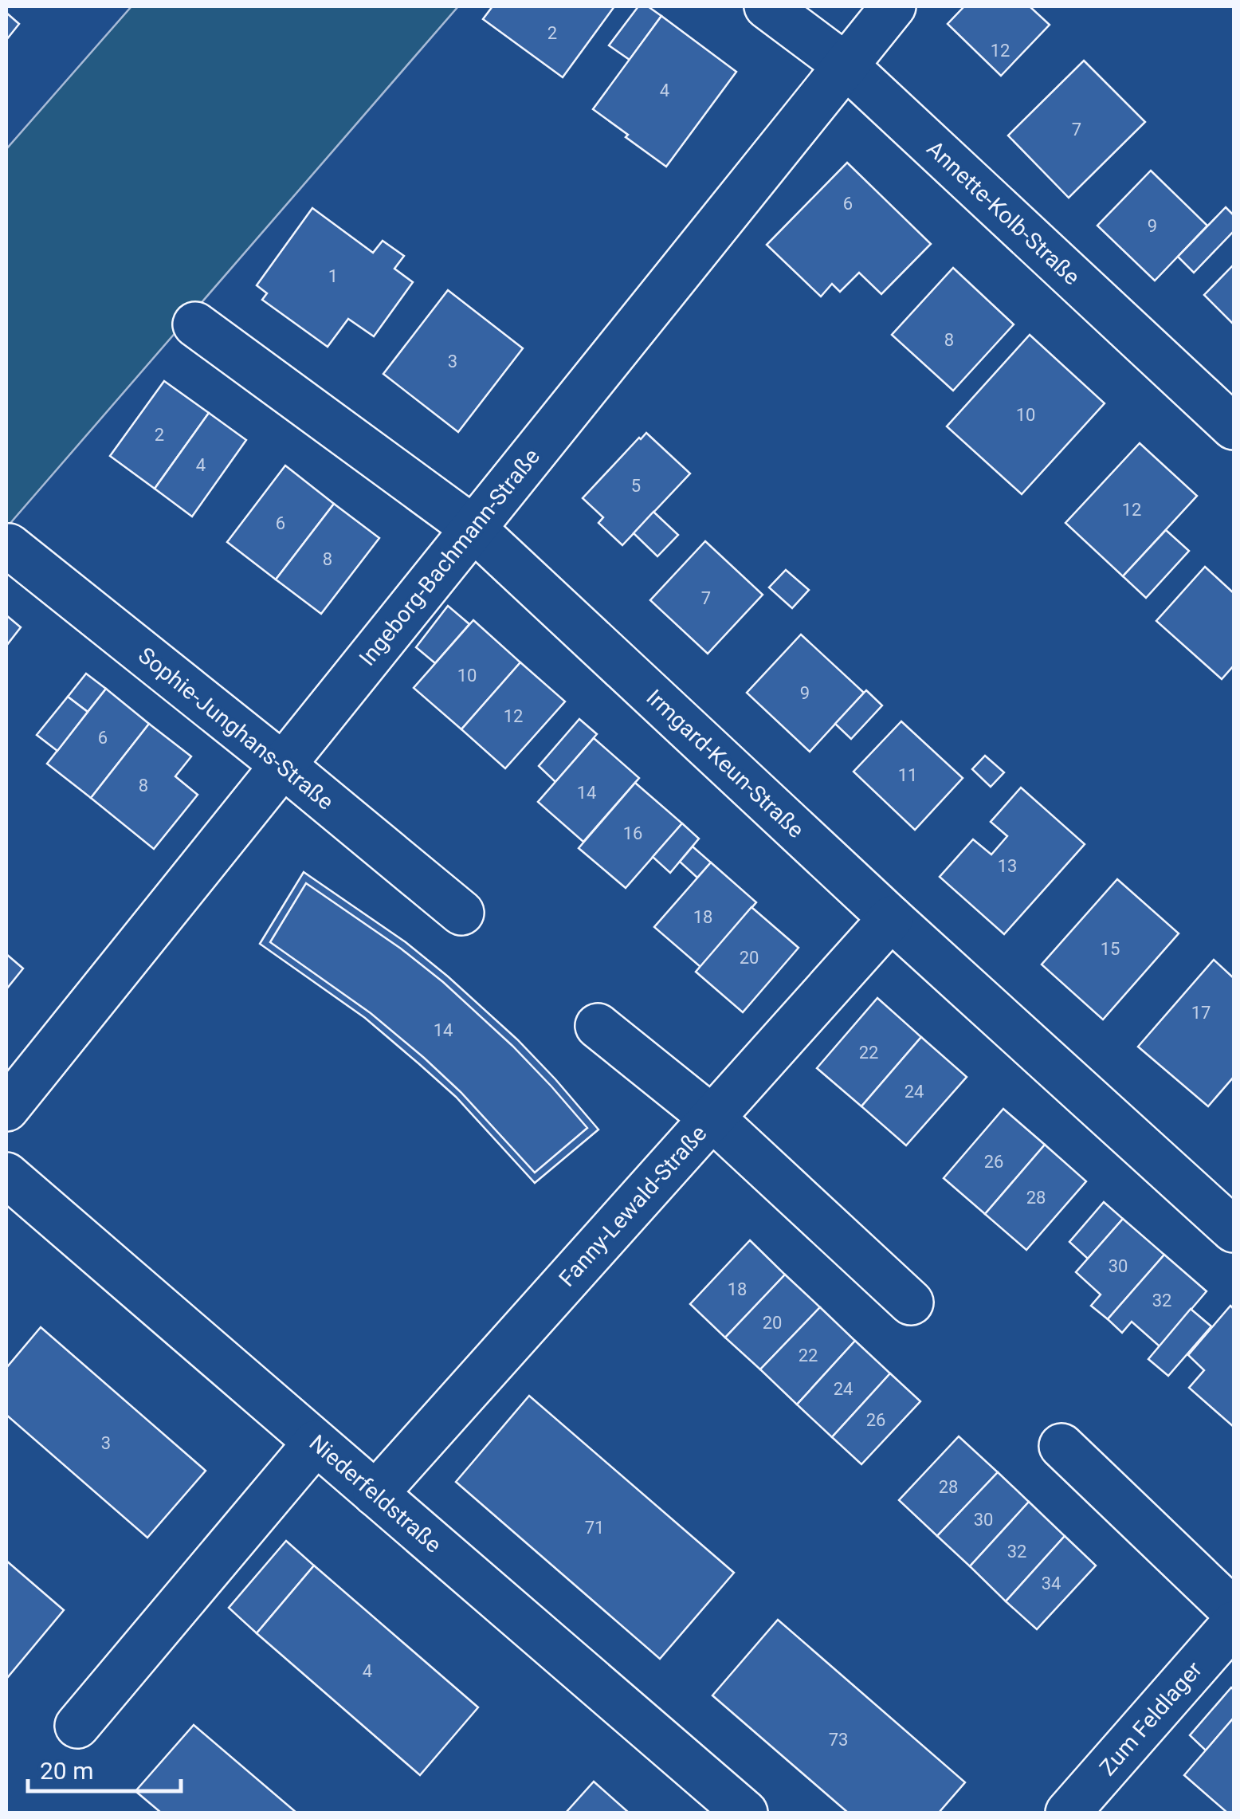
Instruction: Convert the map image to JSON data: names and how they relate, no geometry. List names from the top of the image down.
{
  "streets": {
    "street": [
      "Annette-Kolb-Straße",
      "Ingeborg-Bachmann-Straße",
      "Sophie-Junghans-Straße",
      "Irmgard-Keun-Straße",
      "Fanny-Lewald-Straße",
      "Niederfeldstraße",
      "Zum Feldlager"
    ]
  },
  "crossings": [
    ["Annette-Kolb-Straße", "Ingeborg-Bachmann-Straße"],
    ["Ingeborg-Bachmann-Straße", "Sophie-Junghans-Straße"],
    ["Ingeborg-Bachmann-Straße", "Irmgard-Keun-Straße"],
    ["Irmgard-Keun-Straße", "Fanny-Lewald-Straße"],
    ["Fanny-Lewald-Straße", "Niederfeldstraße"]
  ],
  "house_numbers": [
    "2",
    "12",
    "4",
    "7",
    "6",
    "9",
    "1",
    "8",
    "3",
    "10",
    "2",
    "4",
    "5",
    "12",
    "6",
    "8",
    "7",
    "10",
    "9",
    "12",
    "6",
    "11",
    "8",
    "14",
    "16",
    "13",
    "18",
    "15",
    "20",
    "17",
    "14",
    "22",
    "24",
    "26",
    "28",
    "30",
    "18",
    "32",
    "20",
    "22",
    "24",
    "26",
    "3",
    "28",
    "30",
    "71",
    "32",
    "34",
    "4",
    "73"
  ],
  "scale_bar": "20 m"
}
